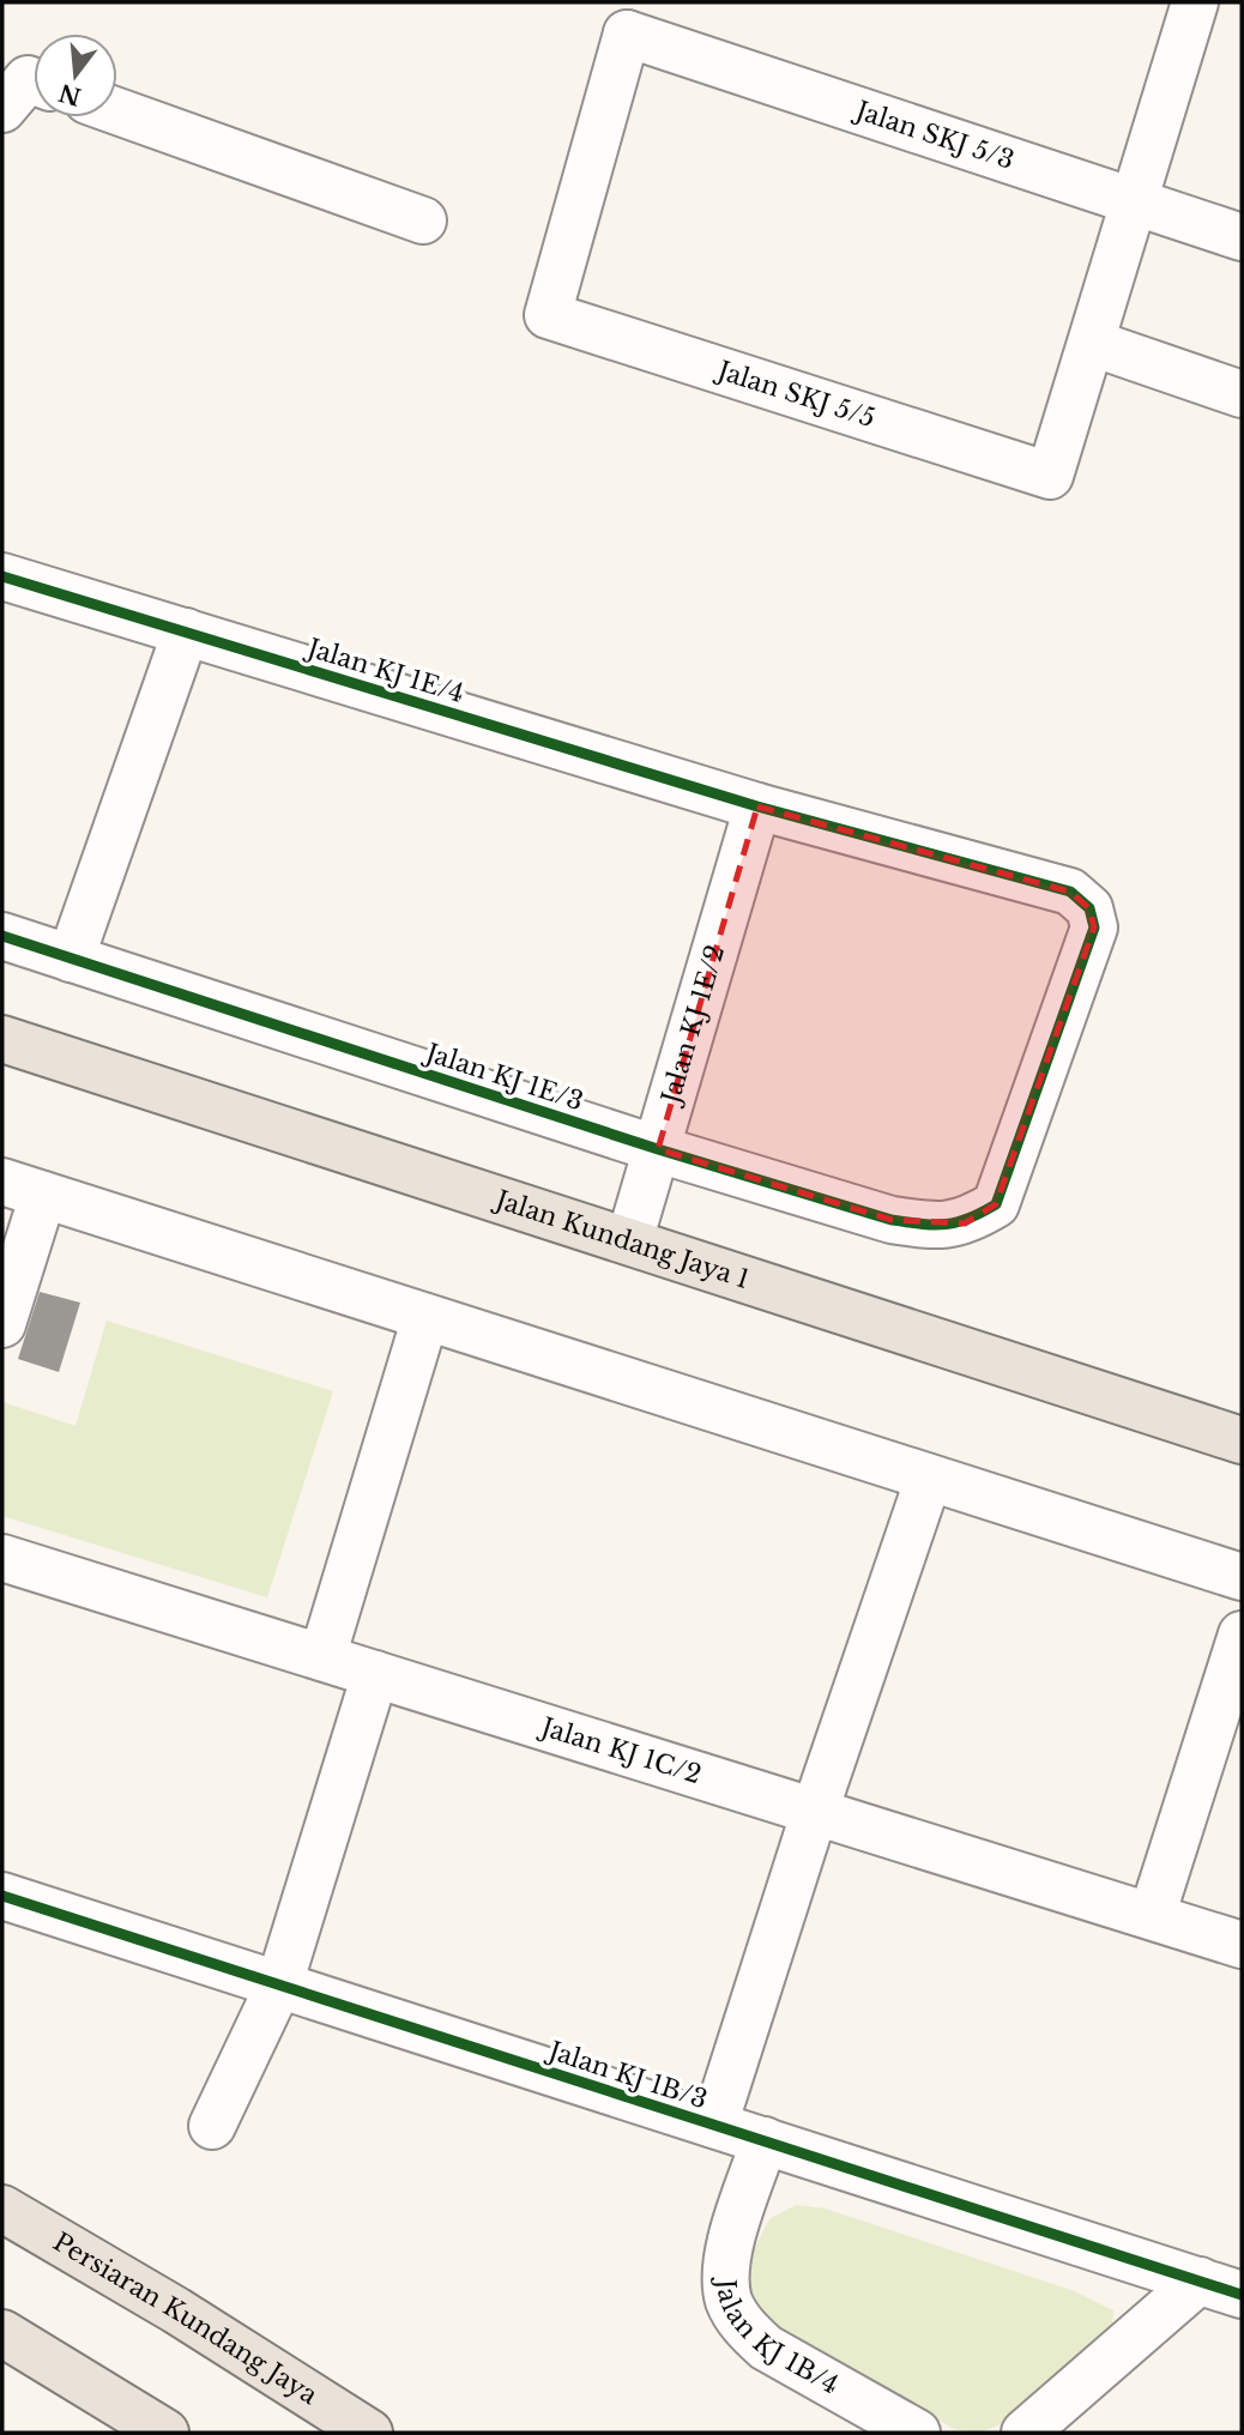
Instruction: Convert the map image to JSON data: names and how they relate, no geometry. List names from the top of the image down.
{
  "streets": {
    "main road": ["Jalan Kundang Jaya 1", "Persiaran Kundang Jaya"],
    "street": [
      "Jalan SKJ 5/3",
      "Jalan SKJ 5/5",
      "Jalan KJ 1E/4",
      "Jalan KJ 1E/2",
      "Jalan KJ 1E/3",
      "Jalan KJ 1C/2",
      "Jalan KJ 1B/3",
      "Jalan KJ 1B/4"
    ]
  },
  "crossings": [
    ["Jalan SKJ 5/3", "Jalan SKJ 5/5"],
    ["Jalan KJ 1E/4", "Jalan KJ 1E/2"],
    ["Jalan KJ 1E/4", "Jalan KJ 1E/3"],
    ["Jalan KJ 1E/2", "Jalan KJ 1E/3"],
    ["Jalan KJ 1E/2", "Jalan Kundang Jaya 1"],
    ["Jalan KJ 1B/3", "Jalan KJ 1B/4"]
  ],
  "north": "bottom"
}
